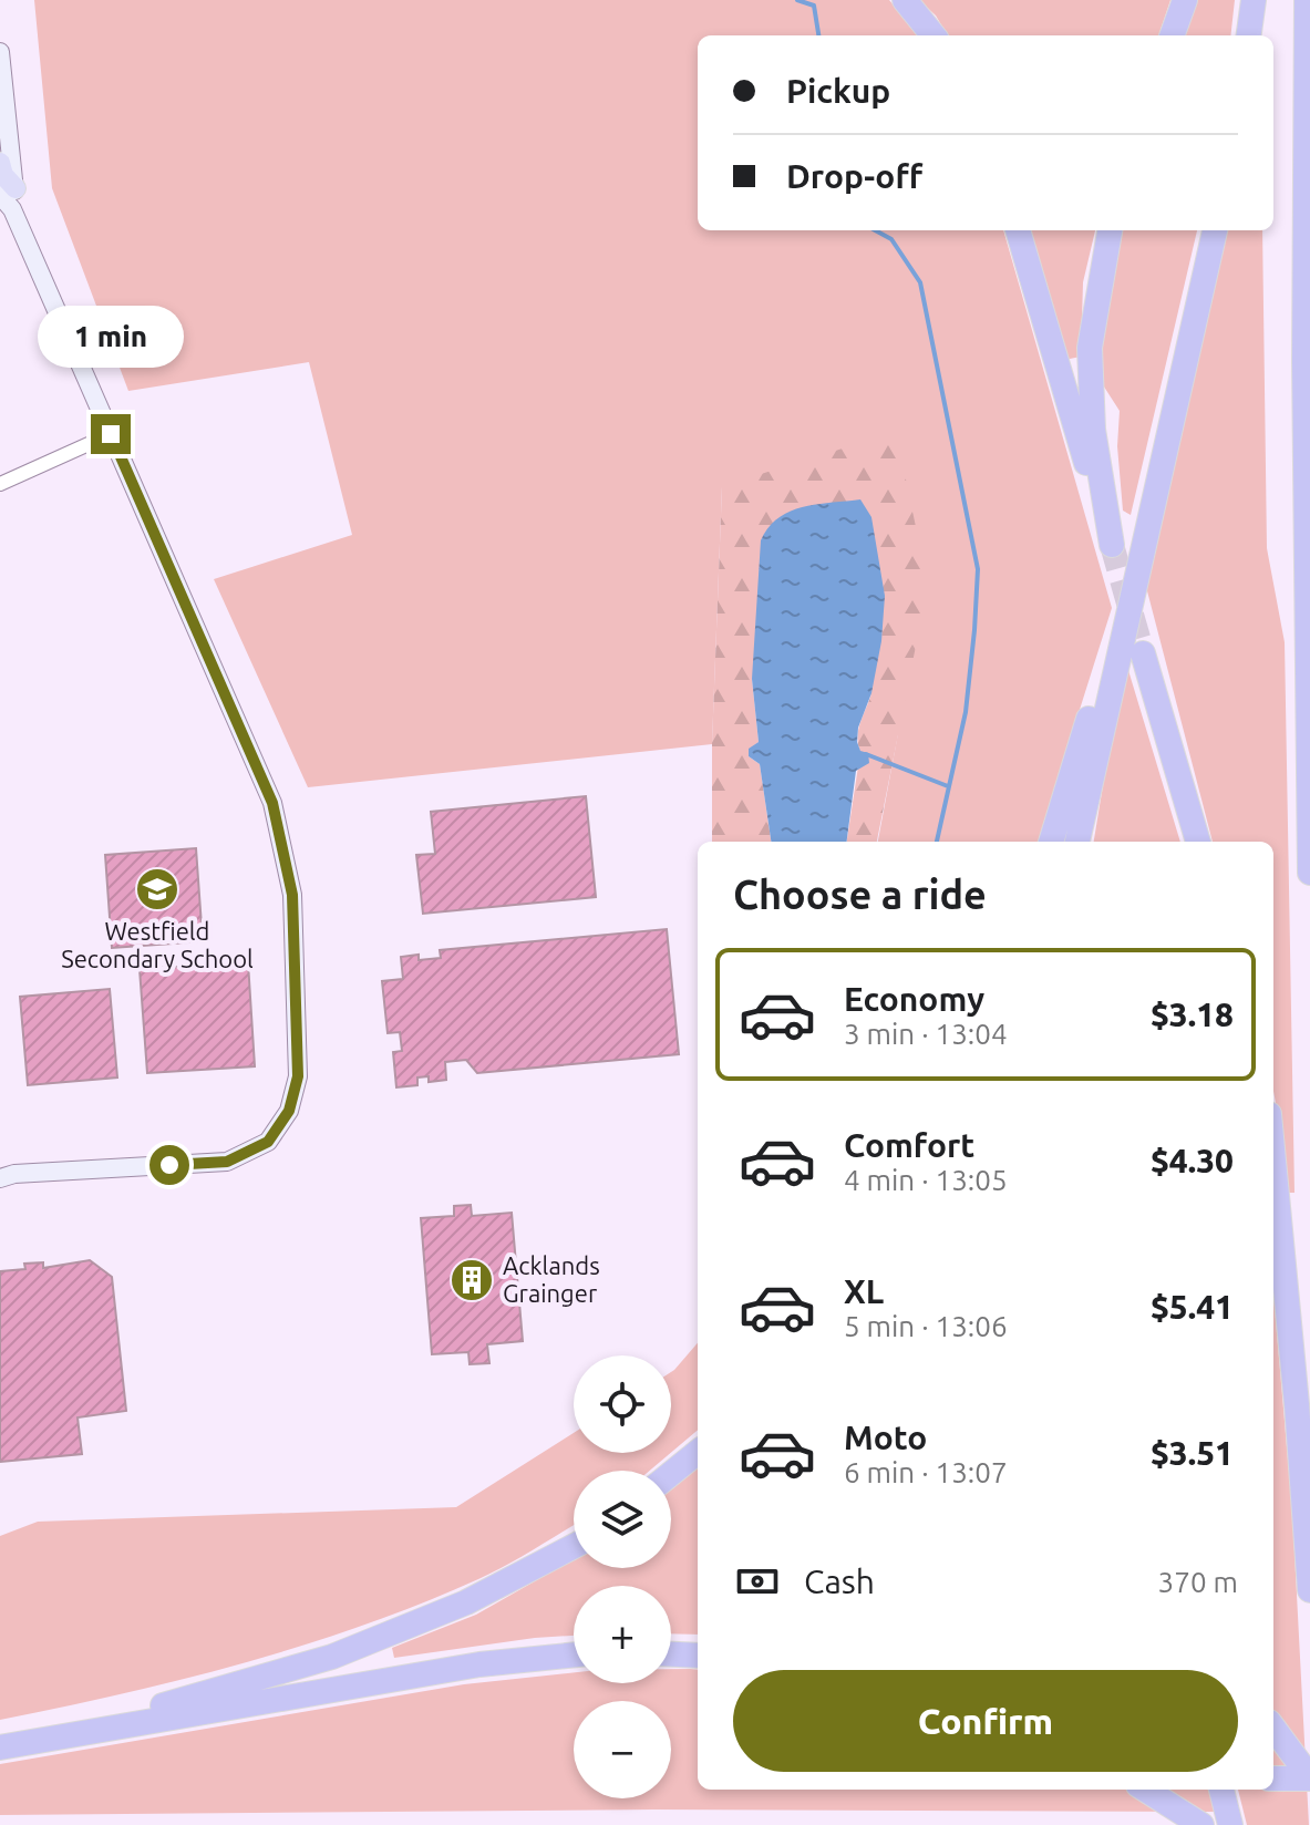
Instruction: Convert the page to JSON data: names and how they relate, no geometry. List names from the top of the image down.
{
  "places": {
    "school or university": ["Westfield Secondary School"],
    "building": ["Acklands Grainger"]
  },
  "page": {
    "banner": ["Pickup", "Drop-off"],
    "bubble": "1 min",
    "heading": "Choose a ride",
    "list": [
      {
        "name": "Economy",
        "note": "3 min · 13:04",
        "value": "$3.18"
      },
      {
        "name": "Comfort",
        "note": "4 min · 13:05",
        "value": "$4.30"
      },
      {
        "name": "XL",
        "note": "5 min · 13:06",
        "value": "$5.41"
      },
      {
        "name": "Moto",
        "note": "6 min · 13:07",
        "value": "$3.51"
      }
    ],
    "map_buttons": ["+", "−"],
    "pay": ["Cash", "370 m"],
    "buttons": "Confirm"
  }
}
